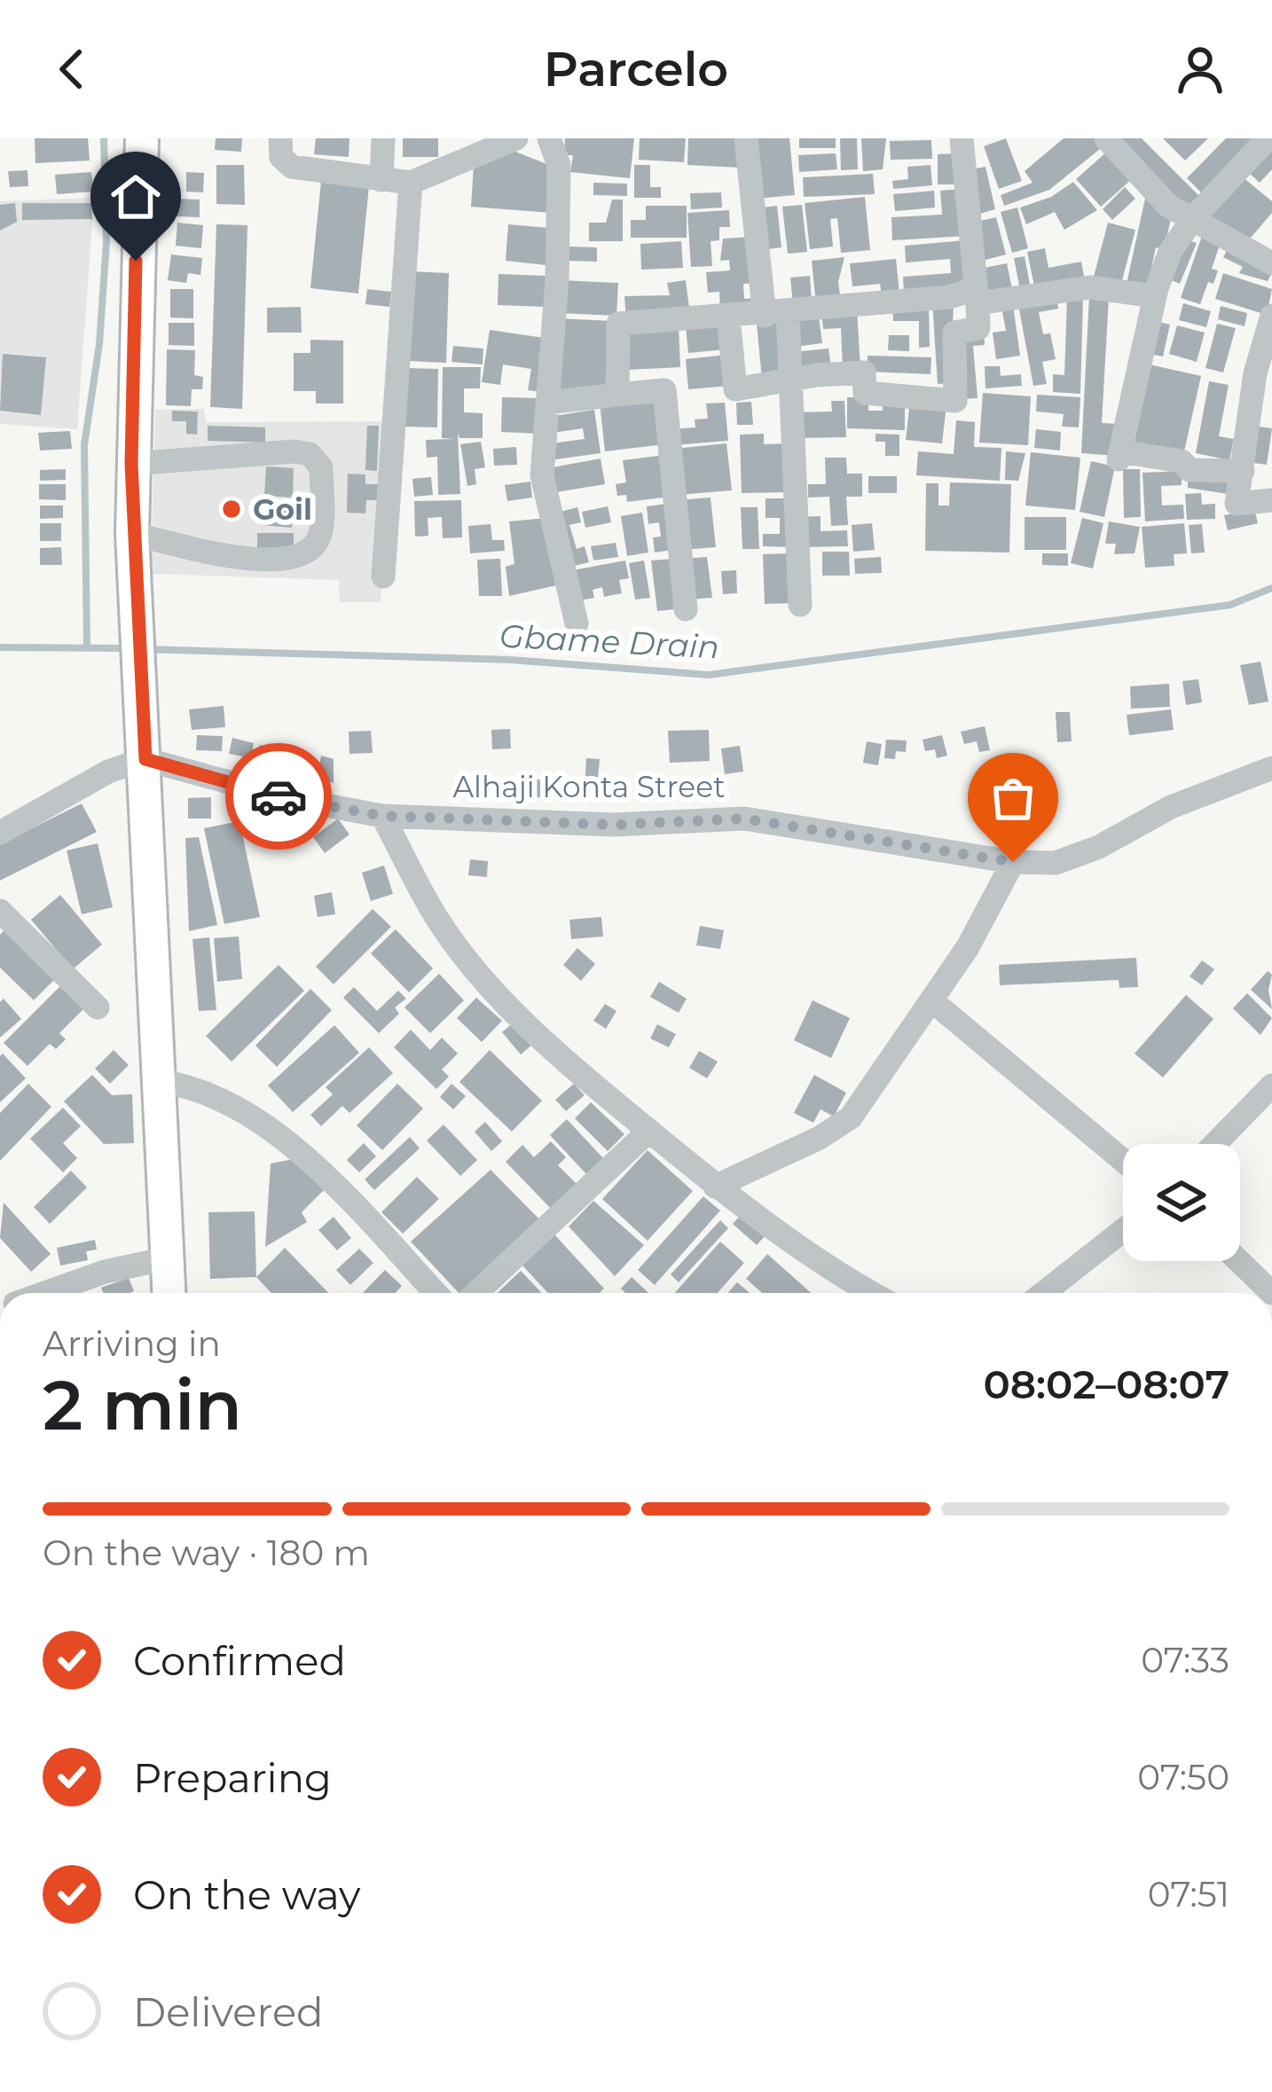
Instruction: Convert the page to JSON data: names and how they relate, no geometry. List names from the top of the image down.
{
  "streets": {
    "street": ["Alhaji Konta Street"]
  },
  "water": ["Gbame Drain"],
  "places": ["Goil"],
  "page": {
    "header": "Parcelo",
    "heading": ["2 min", "Arriving in", "08:02–08:07"],
    "bar": "On the way · 180 m",
    "list": [
      ["Confirmed", "07:33"],
      ["Preparing", "07:50"],
      ["On the way", "07:51"],
      "Delivered"
    ]
  }
}
